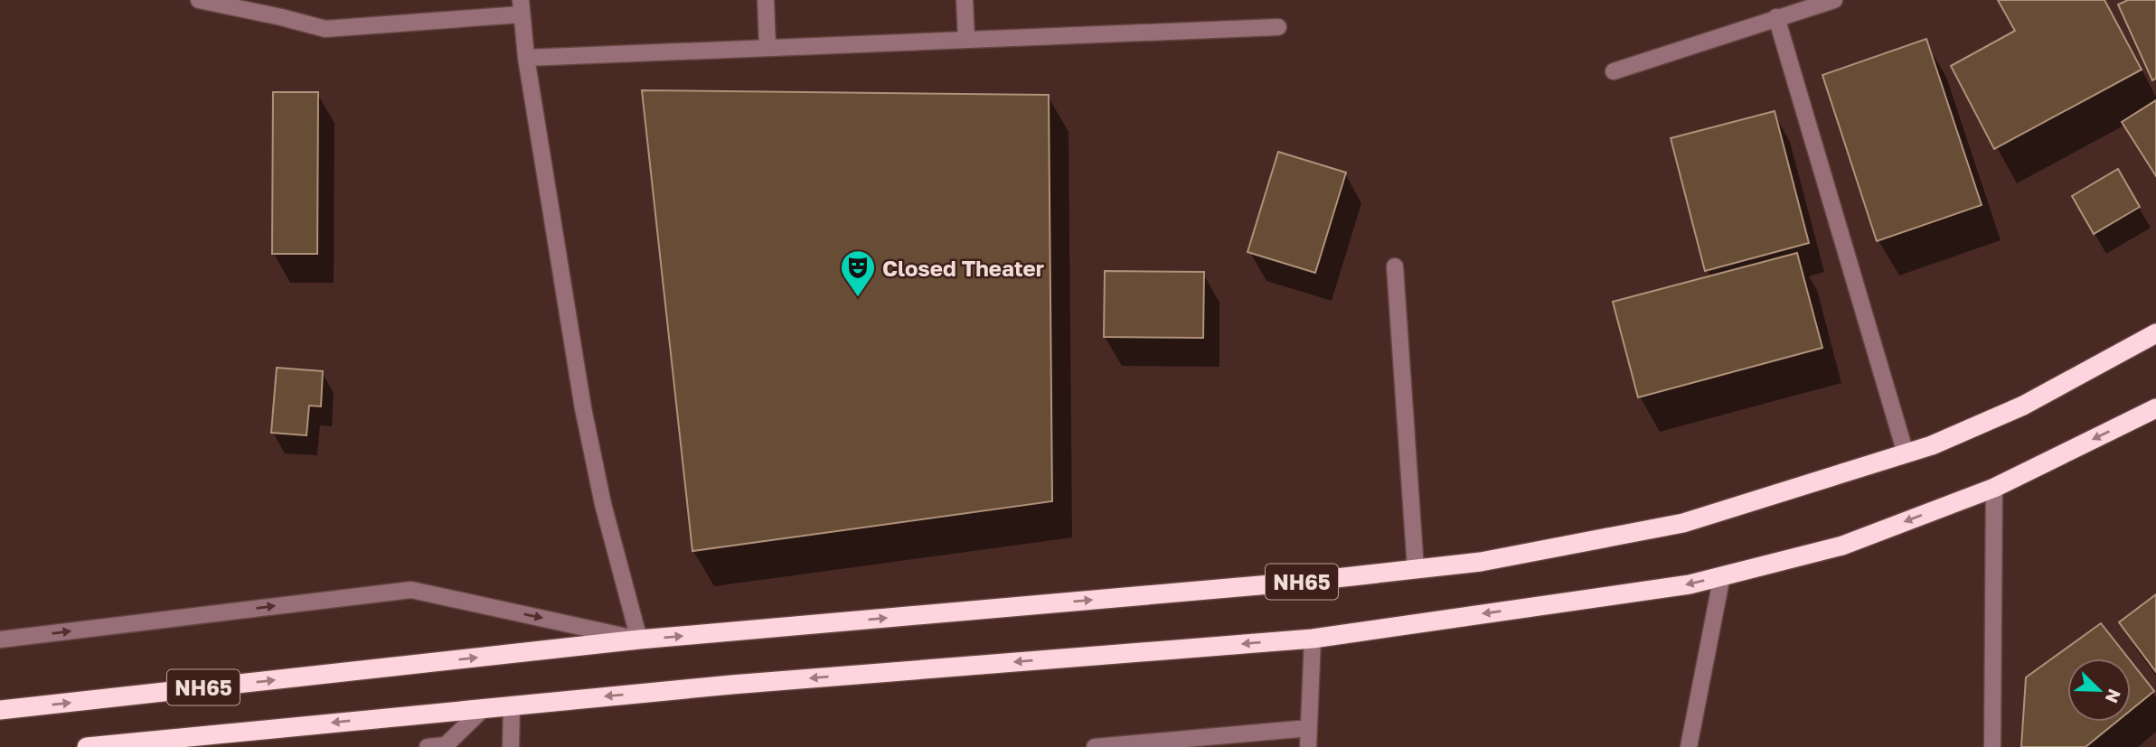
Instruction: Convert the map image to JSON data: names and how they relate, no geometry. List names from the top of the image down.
{
  "streets": {
    "highway": ["NH65"]
  },
  "places": {
    "theatre": ["Closed Theater"]
  },
  "north": "bottom right"
}
